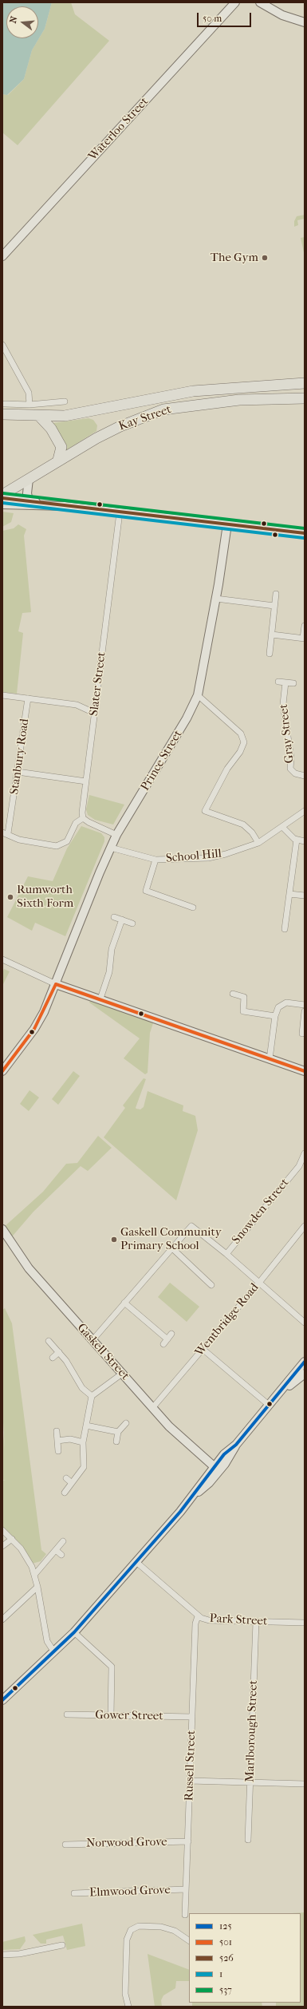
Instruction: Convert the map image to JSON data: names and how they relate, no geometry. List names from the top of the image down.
{
  "streets": {
    "highway": ["Kay Street"],
    "street": [
      "Waterloo Street",
      "Slater Street",
      "Gray Street",
      "Stanbury Road",
      "Prince Street",
      "School Hill",
      "Snowden Street",
      "Wentbridge Road",
      "Gaskell Street",
      "Park Street",
      "Gower Street",
      "Marlborough Street",
      "Russell Street",
      "Norwood Grove",
      "Elmwood Grove"
    ]
  },
  "crossings": [
    ["Prince Street", "School Hill"],
    ["Wentbridge Road", "Gaskell Street"],
    ["Park Street", "Marlborough Street"],
    ["Park Street", "Russell Street"],
    ["Gower Street", "Russell Street"],
    ["Russell Street", "Norwood Grove"],
    ["Russell Street", "Elmwood Grove"]
  ],
  "places": ["The Gym", "Rumworth Sixth Form", "Gaskell Community Primary School"],
  "lines": [
    "transit line 537",
    "transit line 526",
    "transit line 1",
    "transit line 501",
    "transit line 125"
  ],
  "legend": [
    "125",
    "501",
    "526",
    "1",
    "537"
  ],
  "scale_bar": "50 m",
  "north": "left"
}
